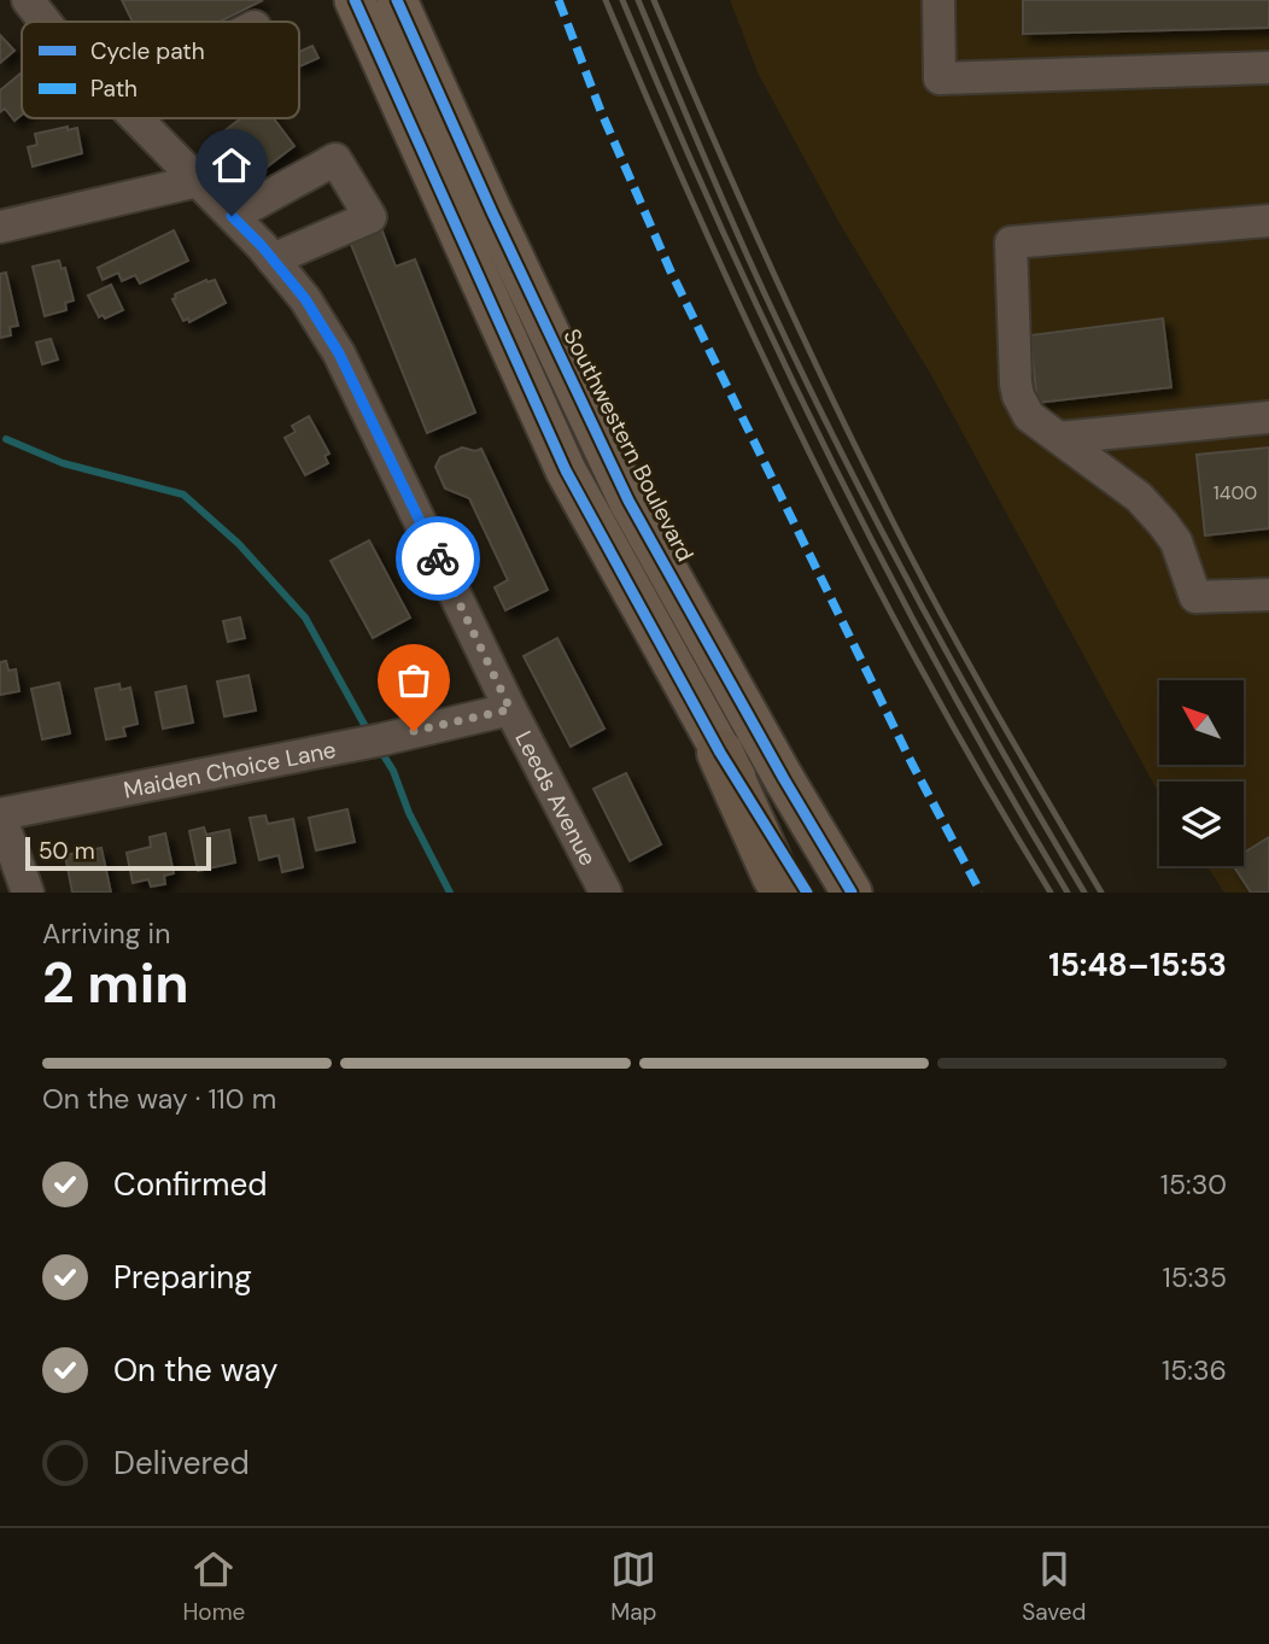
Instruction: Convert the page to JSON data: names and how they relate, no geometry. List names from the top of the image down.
{
  "streets": {
    "main road": ["Southwestern Boulevard"],
    "street": ["Maiden Choice Lane", "Leeds Avenue"]
  },
  "crossings": [
    ["Maiden Choice Lane", "Leeds Avenue"]
  ],
  "house_numbers": ["1400"],
  "legend": ["Cycle path", "Path"],
  "scale_bar": "50 m",
  "north": "top left",
  "page": {
    "scale": "50 m",
    "heading": ["2 min", "Arriving in", "15:48–15:53"],
    "bar": "On the way · 110 m",
    "list": [
      ["Confirmed", "15:30"],
      ["Preparing", "15:35"],
      ["On the way", "15:36"],
      "Delivered"
    ],
    "tabs": ["Home", "Map", "Saved"]
  }
}
